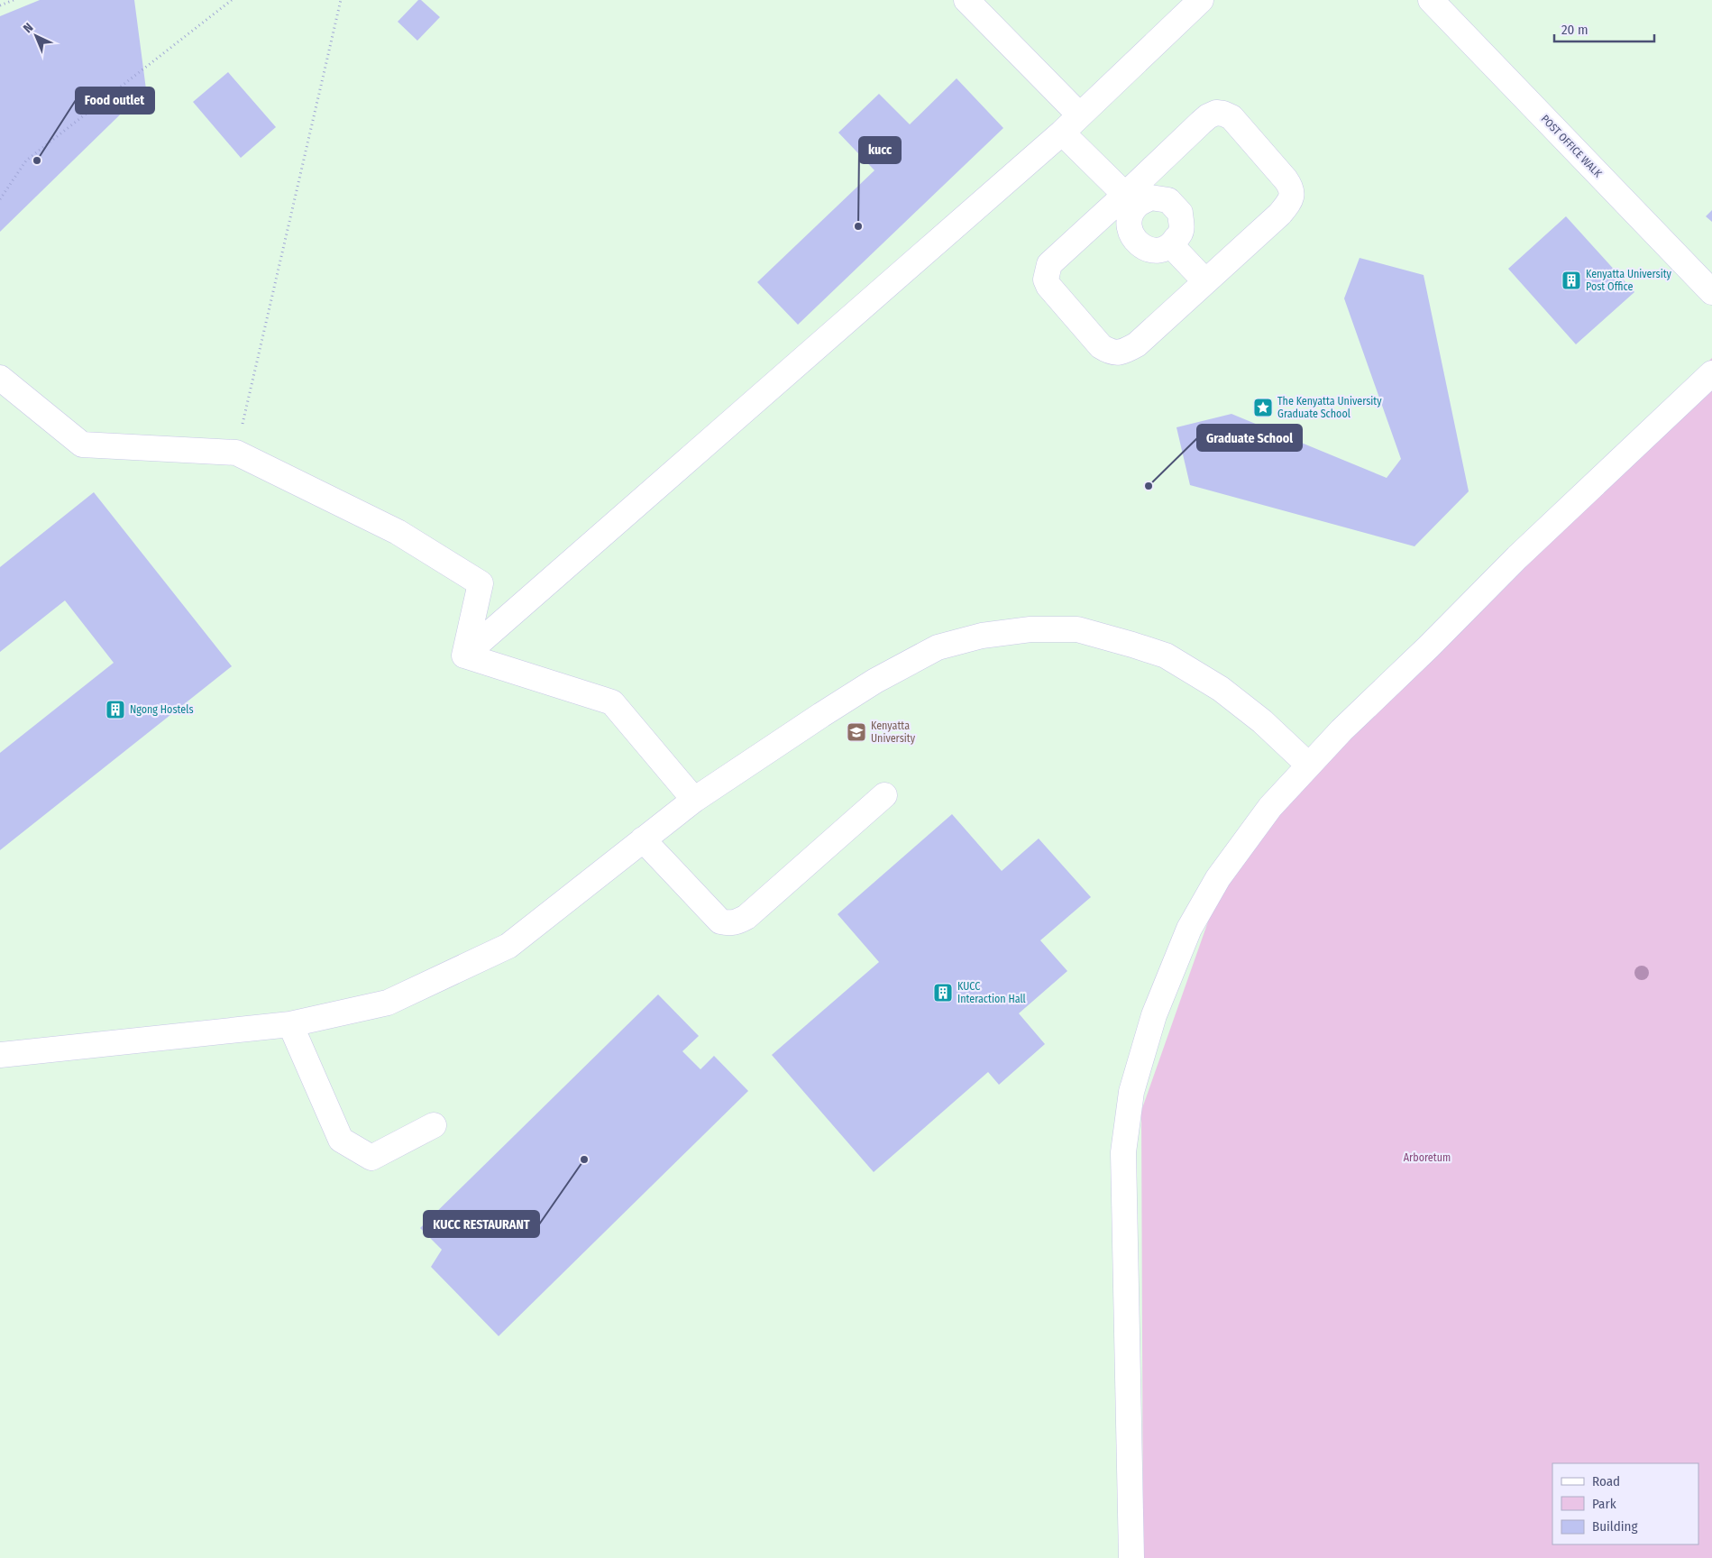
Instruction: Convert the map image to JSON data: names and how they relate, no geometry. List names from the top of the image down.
{
  "streets": {
    "lane": ["POST OFFICE WALK"]
  },
  "parks": ["Arboretum"],
  "places": {
    "other": [
      "Food outlet",
      "kucc",
      "Graduate School",
      "KUCC RESTAURANT"
    ],
    "building": ["Kenyatta University Post Office", "Ngong Hostels", "KUCC Interaction Hall"],
    "place": ["The Kenyatta University Graduate School"],
    "school or university": ["Kenyatta University"]
  },
  "legend": ["Road", "Park", "Building"],
  "scale_bar": "20 m",
  "north": "top left"
}
